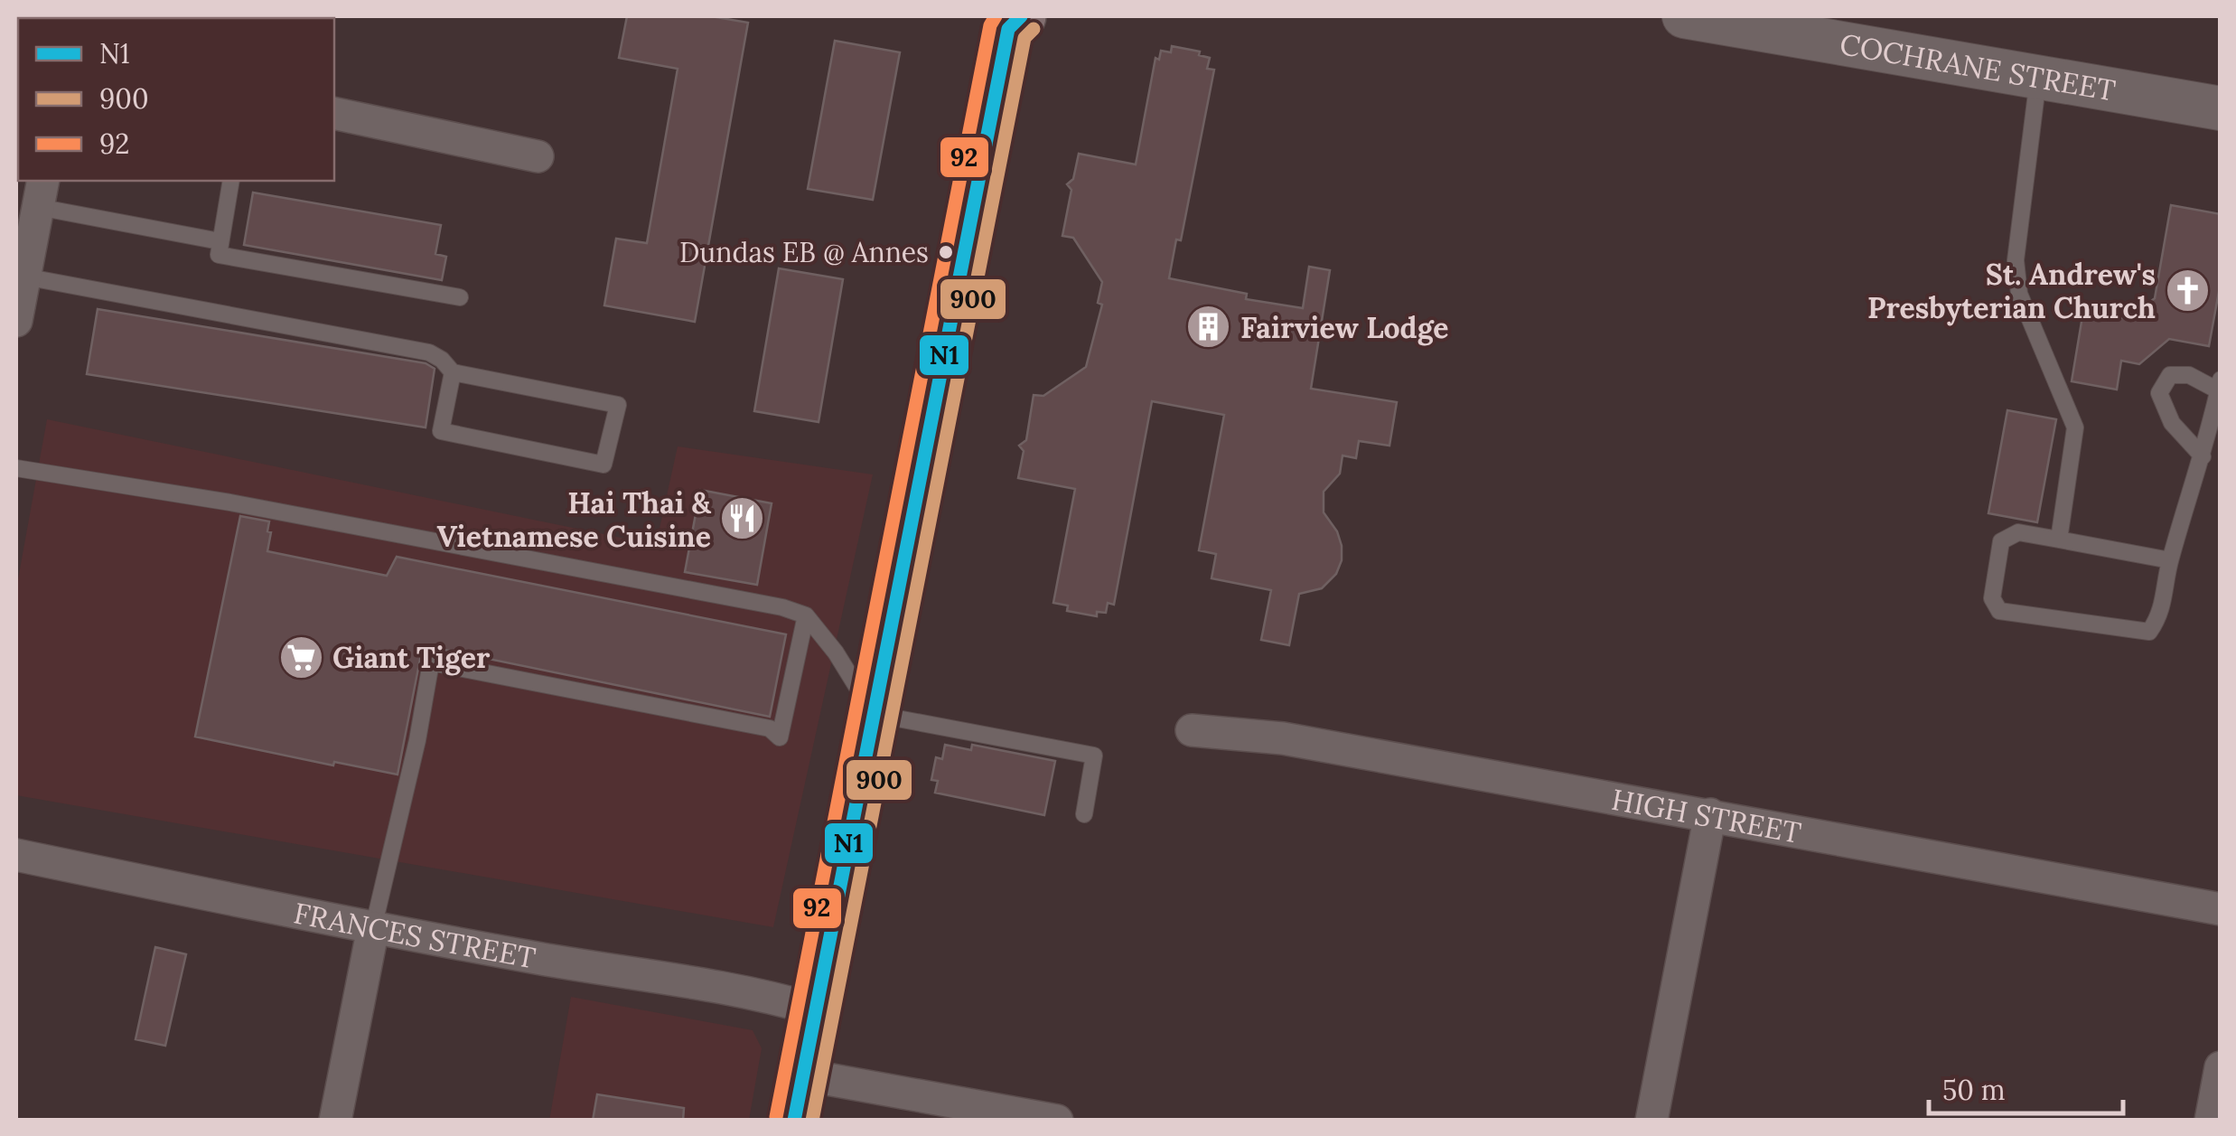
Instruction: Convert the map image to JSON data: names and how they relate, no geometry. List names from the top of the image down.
{
  "streets": {
    "main road": ["COCHRANE STREET"],
    "street": ["HIGH STREET", "FRANCES STREET"]
  },
  "places": {
    "other": ["Dundas EB @ Annes"],
    "church": ["St. Andrew's Presbyterian Church"],
    "building": ["Fairview Lodge"],
    "restaurant": ["Hai Thai & Vietnamese Cuisine"],
    "supermarket": ["Giant Tiger"]
  },
  "lines": ["transit line N1", "transit line 92", "transit line 900"],
  "legend": ["N1", "900", "92"],
  "scale_bar": "50 m"
}
